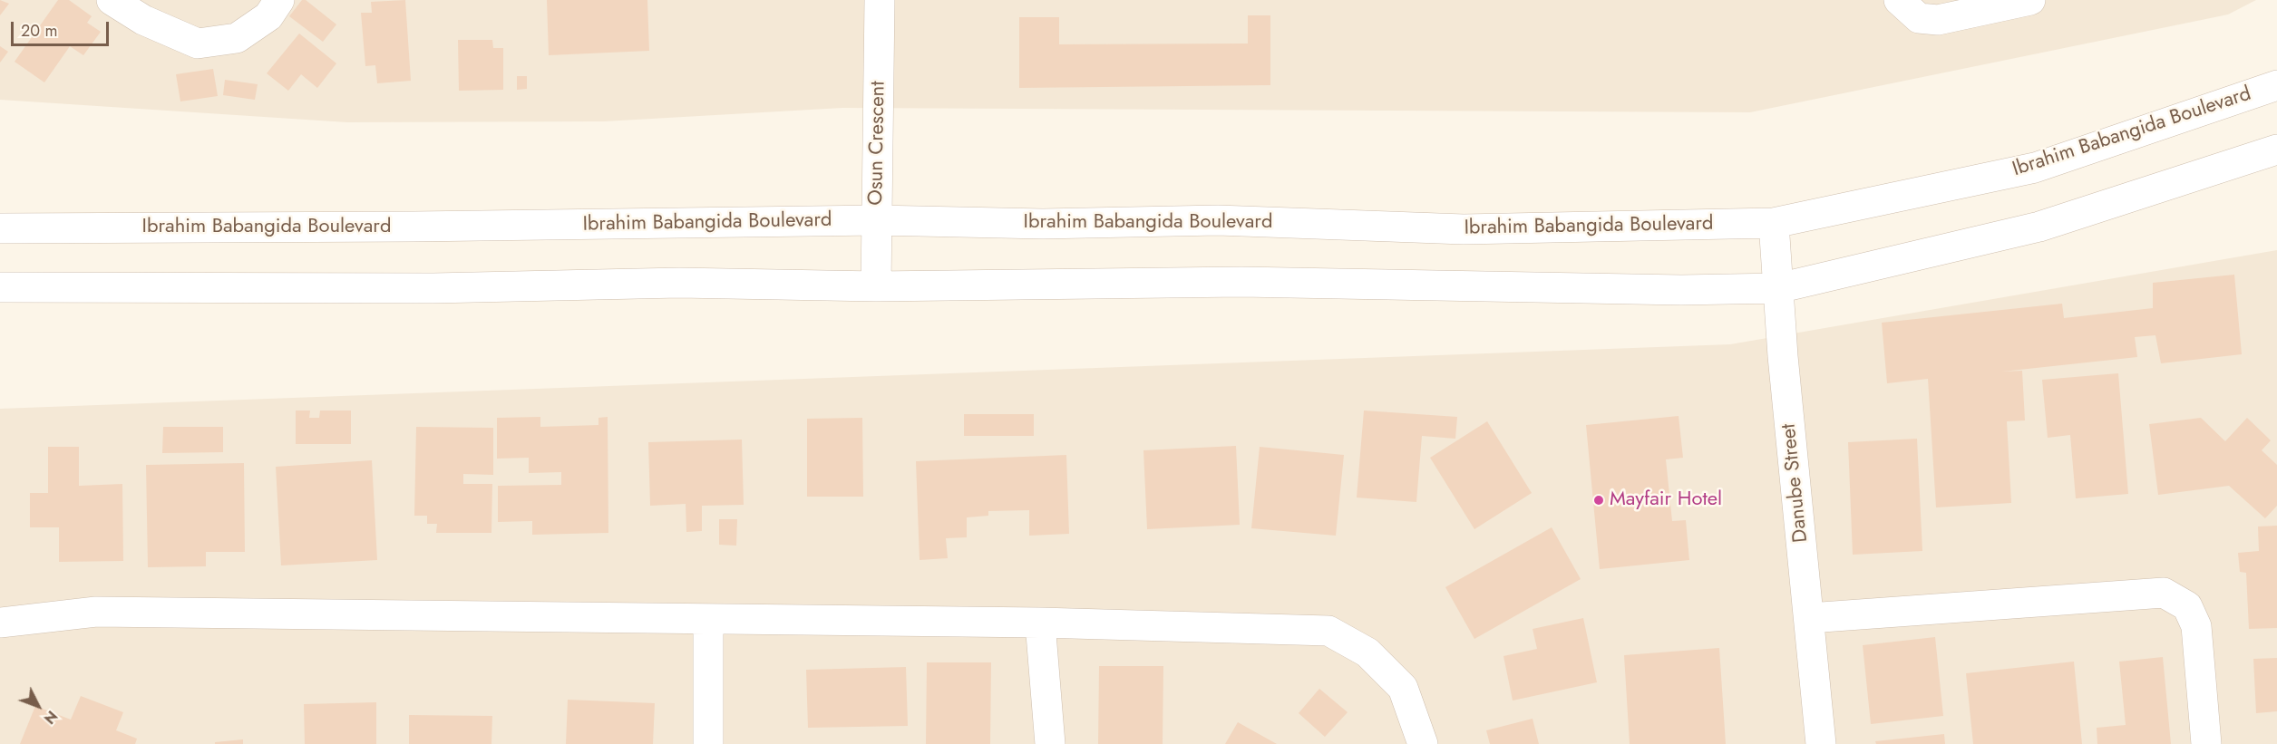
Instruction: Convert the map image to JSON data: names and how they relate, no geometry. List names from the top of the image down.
{
  "streets": {
    "street": ["Ibrahim Babangida Boulevard", "Osun Crescent", "Danube Street"]
  },
  "crossings": [
    ["Ibrahim Babangida Boulevard", "Osun Crescent"],
    ["Ibrahim Babangida Boulevard", "Danube Street"]
  ],
  "places": ["Mayfair Hotel"],
  "scale_bar": "20 m",
  "north": "bottom right"
}
